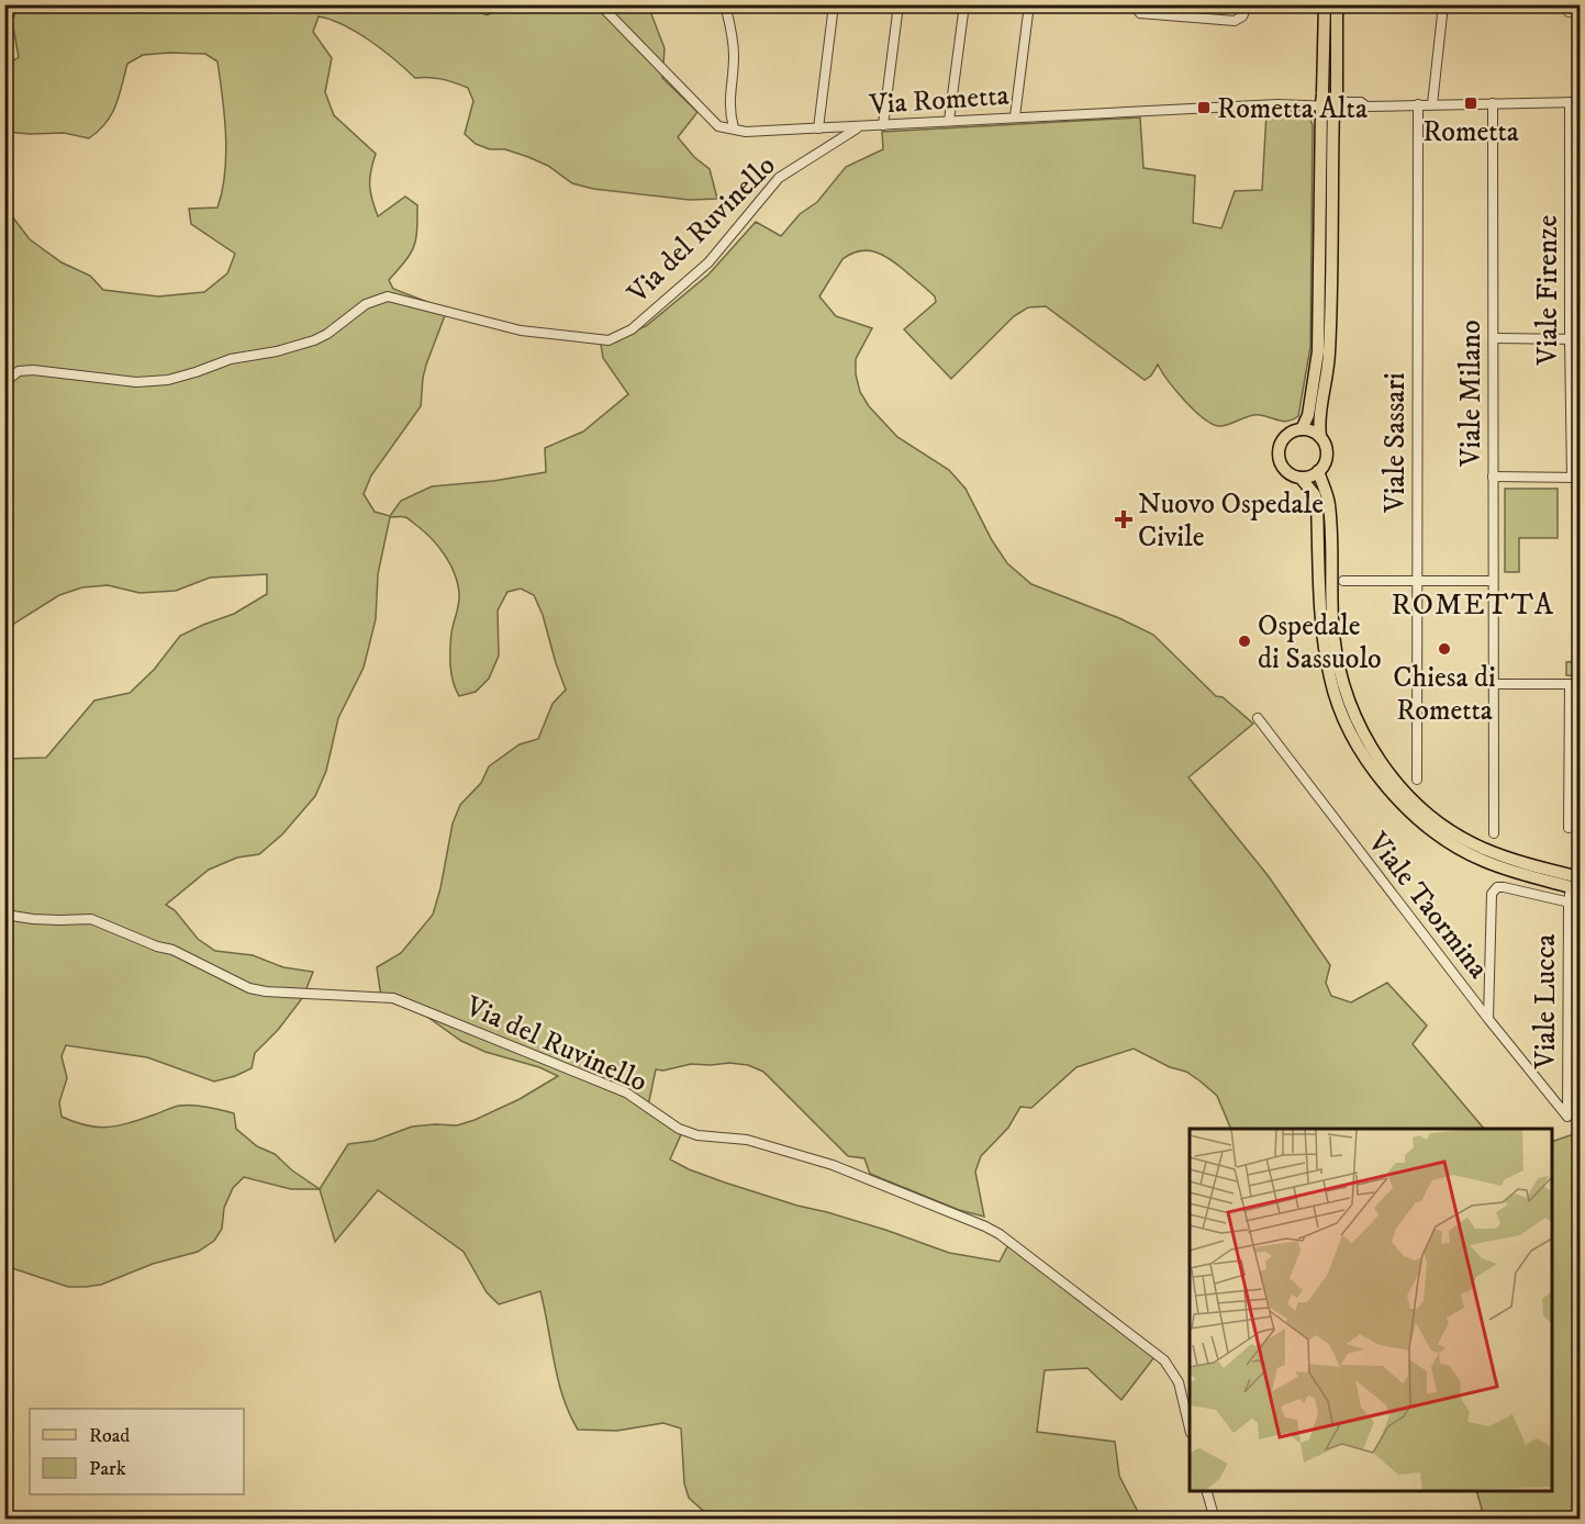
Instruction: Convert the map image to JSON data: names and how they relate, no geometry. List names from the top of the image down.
{
  "streets": {
    "street": [
      "Via Rometta",
      "Via del Ruvinello",
      "Viale Firenze",
      "Viale Milano",
      "Viale Sassari",
      "Viale Taormina",
      "Viale Lucca"
    ]
  },
  "crossings": [
    ["Via Rometta", "Via del Ruvinello"],
    ["Via Rometta", "Viale Firenze"],
    ["Via Rometta", "Viale Milano"],
    ["Via Rometta", "Viale Sassari"],
    ["Viale Taormina", "Viale Lucca"]
  ],
  "districts": ["ROMETTA"],
  "places": {
    "transit": ["Rometta", "Rometta Alta"],
    "health": ["Nuovo Ospedale Civile"],
    "other": ["Ospedale di Sassuolo", "Chiesa di Rometta"]
  },
  "legend": ["Road", "Park"]
}
